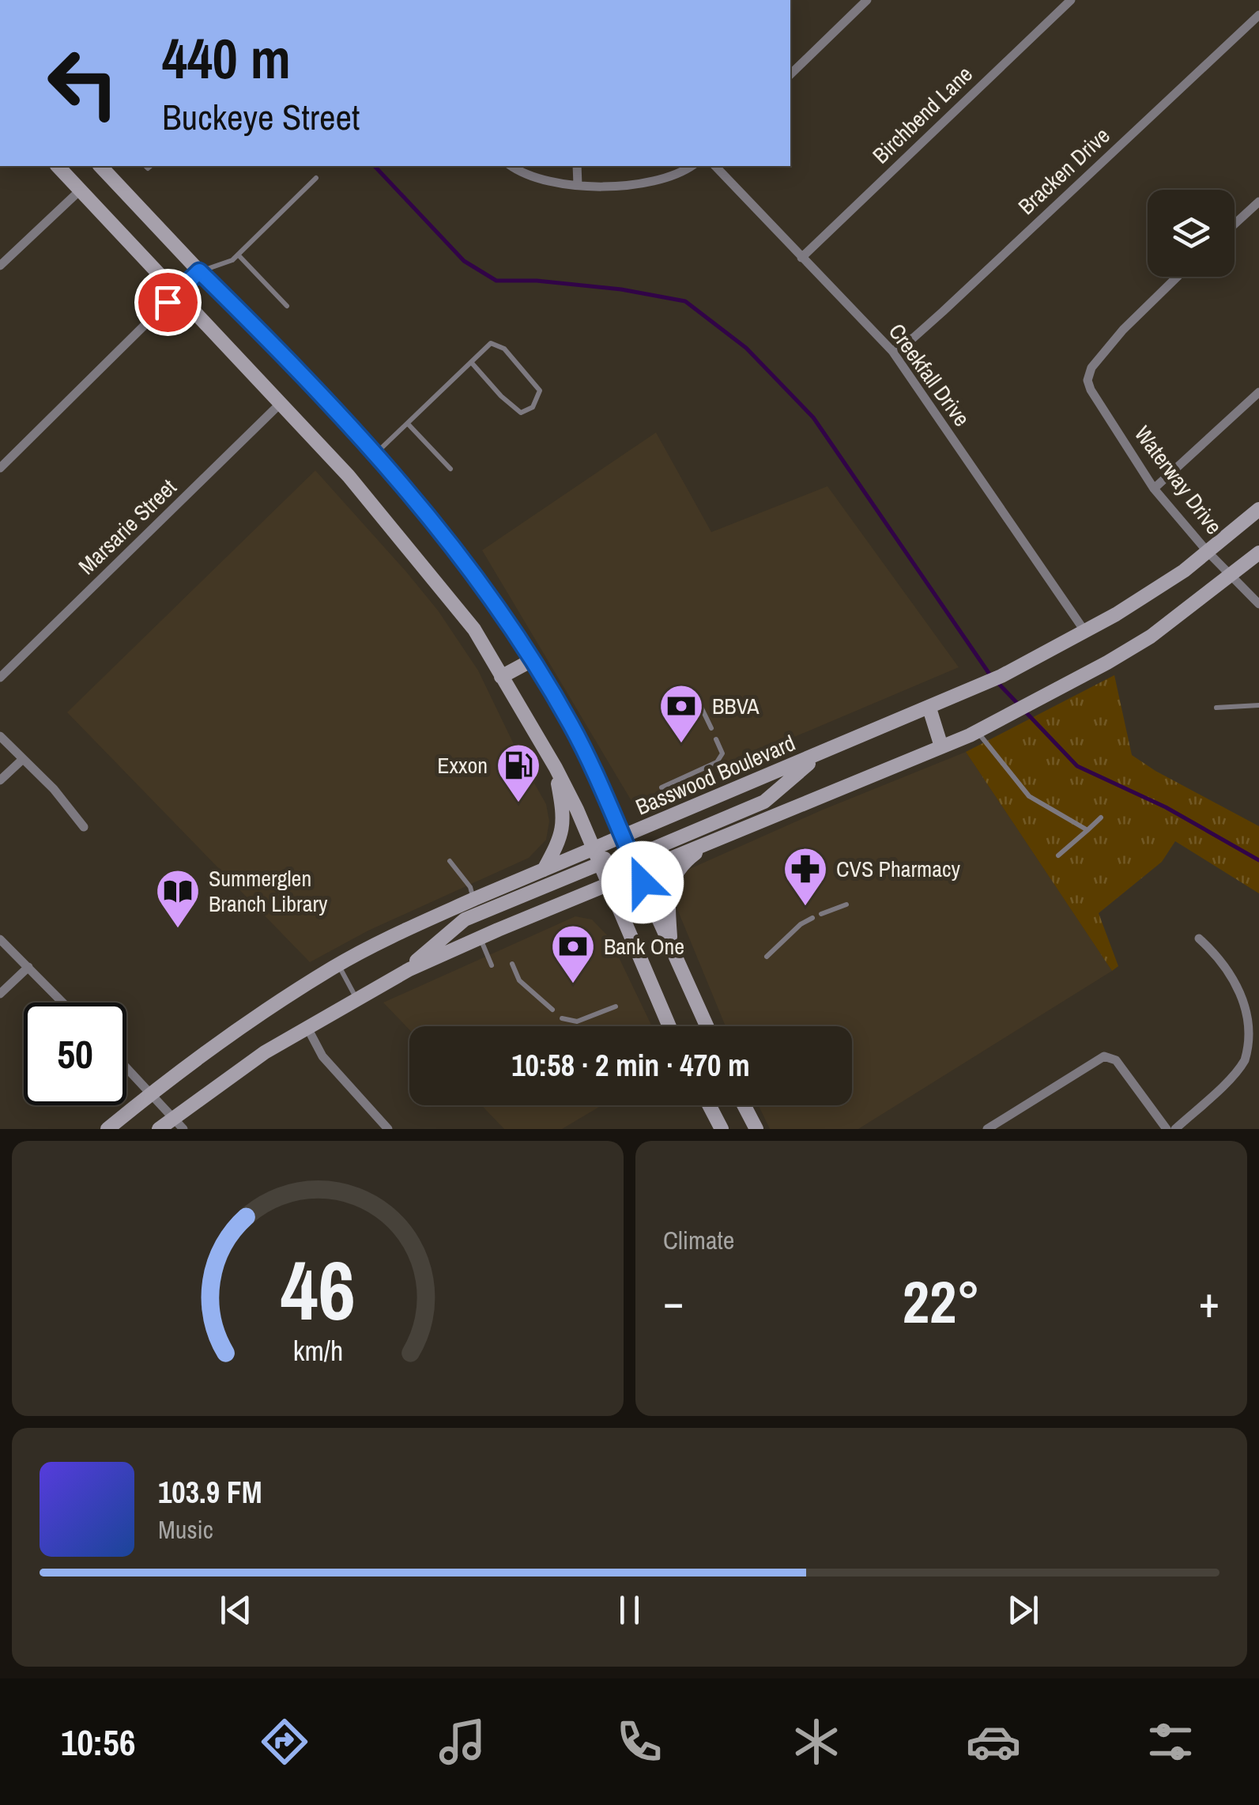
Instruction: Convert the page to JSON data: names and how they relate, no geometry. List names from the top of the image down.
{
  "streets": {
    "main road": ["Basswood Boulevard"],
    "street": [
      "Birchbend Lane",
      "Bracken Drive",
      "Creekfall Drive",
      "Waterway Drive",
      "Marsarie Street"
    ]
  },
  "crossings": [
    ["Birchbend Lane", "Creekfall Drive"],
    ["Bracken Drive", "Creekfall Drive"],
    ["Creekfall Drive", "Basswood Boulevard"],
    ["Waterway Drive", "Basswood Boulevard"]
  ],
  "places": {
    "bank": ["BBVA", "Bank One"],
    "fuel station": ["Exxon"],
    "pharmacy": ["CVS Pharmacy"],
    "library": ["Summerglen Branch Library"]
  },
  "page": {
    "turn": ["440 m", "Buckeye Street"],
    "limit": "50",
    "trip": "10:58 · 2 min · 470 m",
    "tile": "Climate",
    "heat": ["−", "22°", "+"],
    "song": ["103.9 FM", "Music"],
    "tabs": "10:56",
    "gauge": ["46", "km/h"]
  }
}
